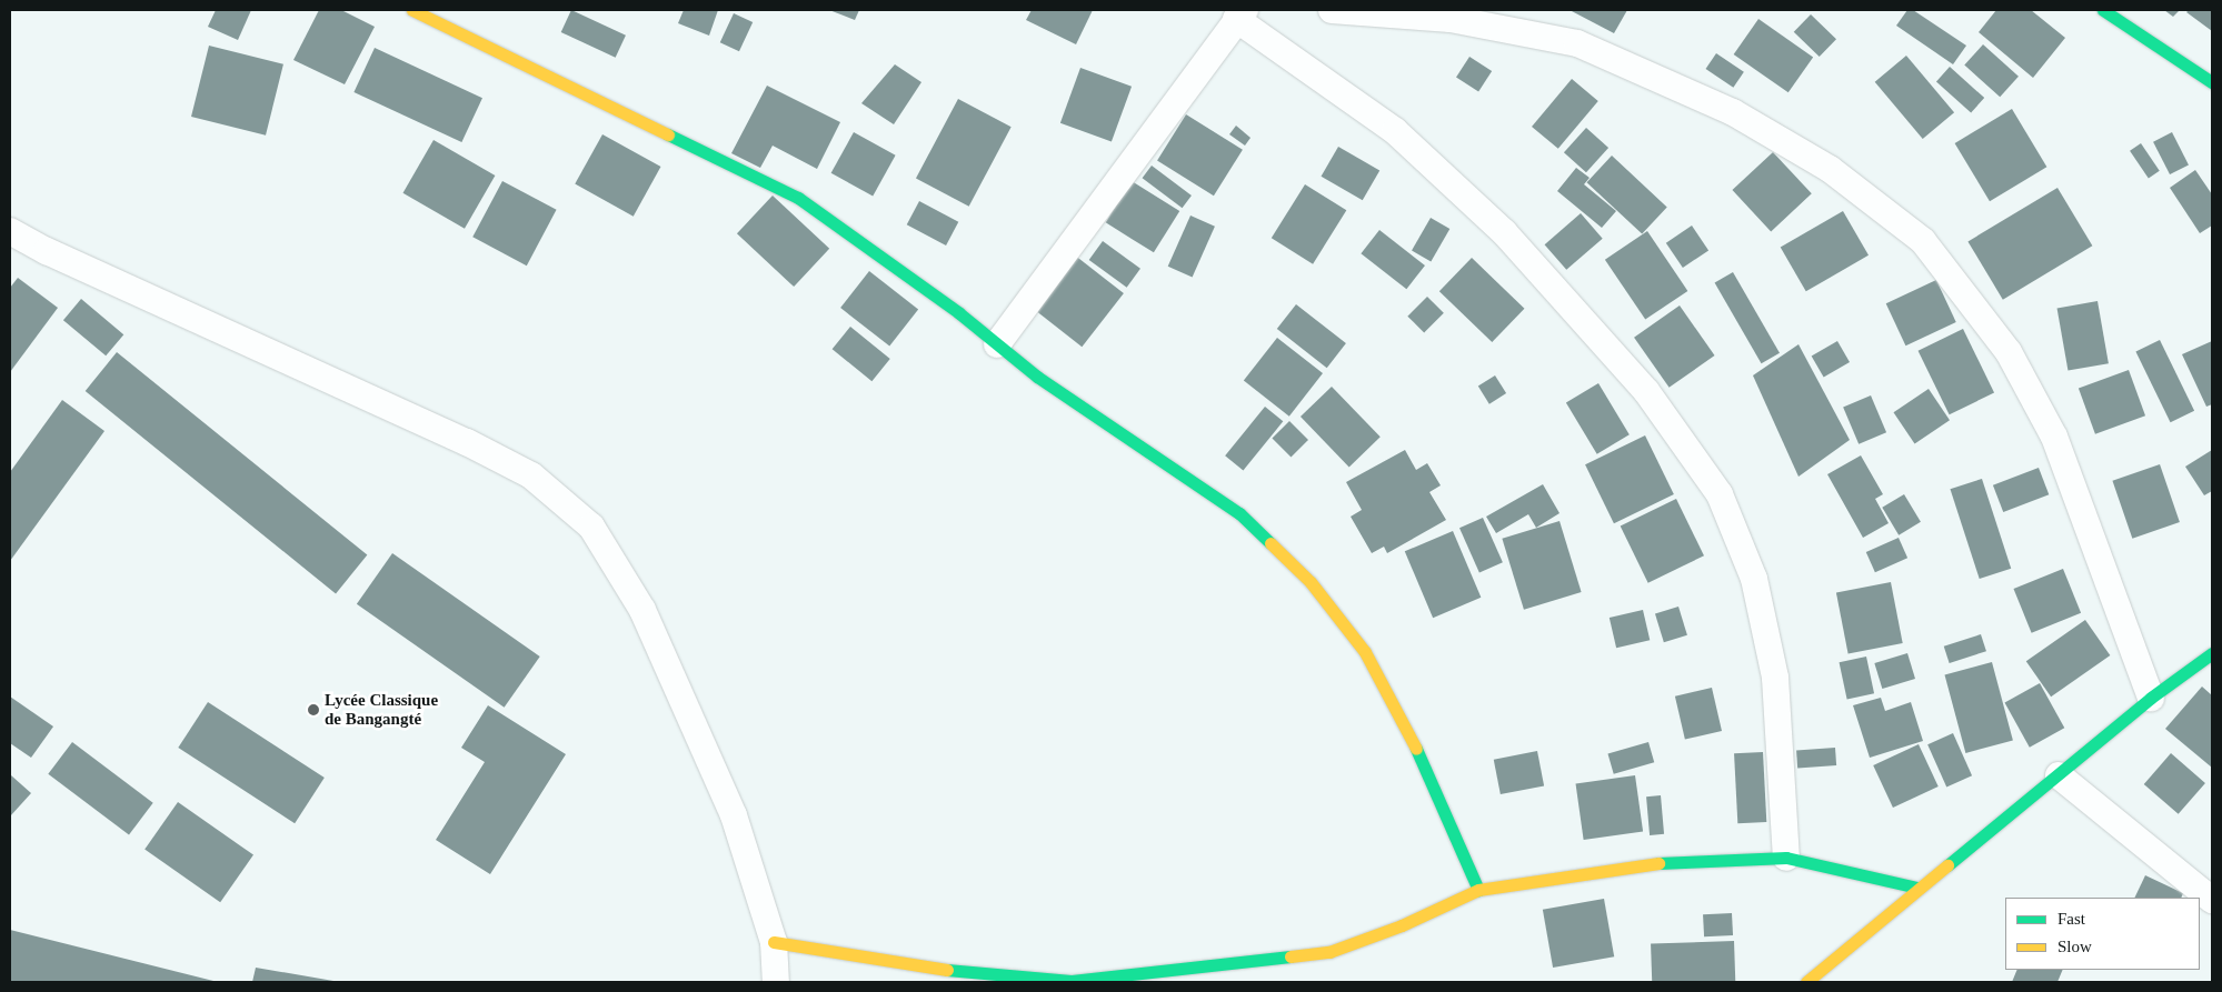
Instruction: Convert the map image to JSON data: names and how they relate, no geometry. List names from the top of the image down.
{
  "places": ["Lycée Classique de Bangangté"],
  "legend": ["Fast", "Slow"]
}
